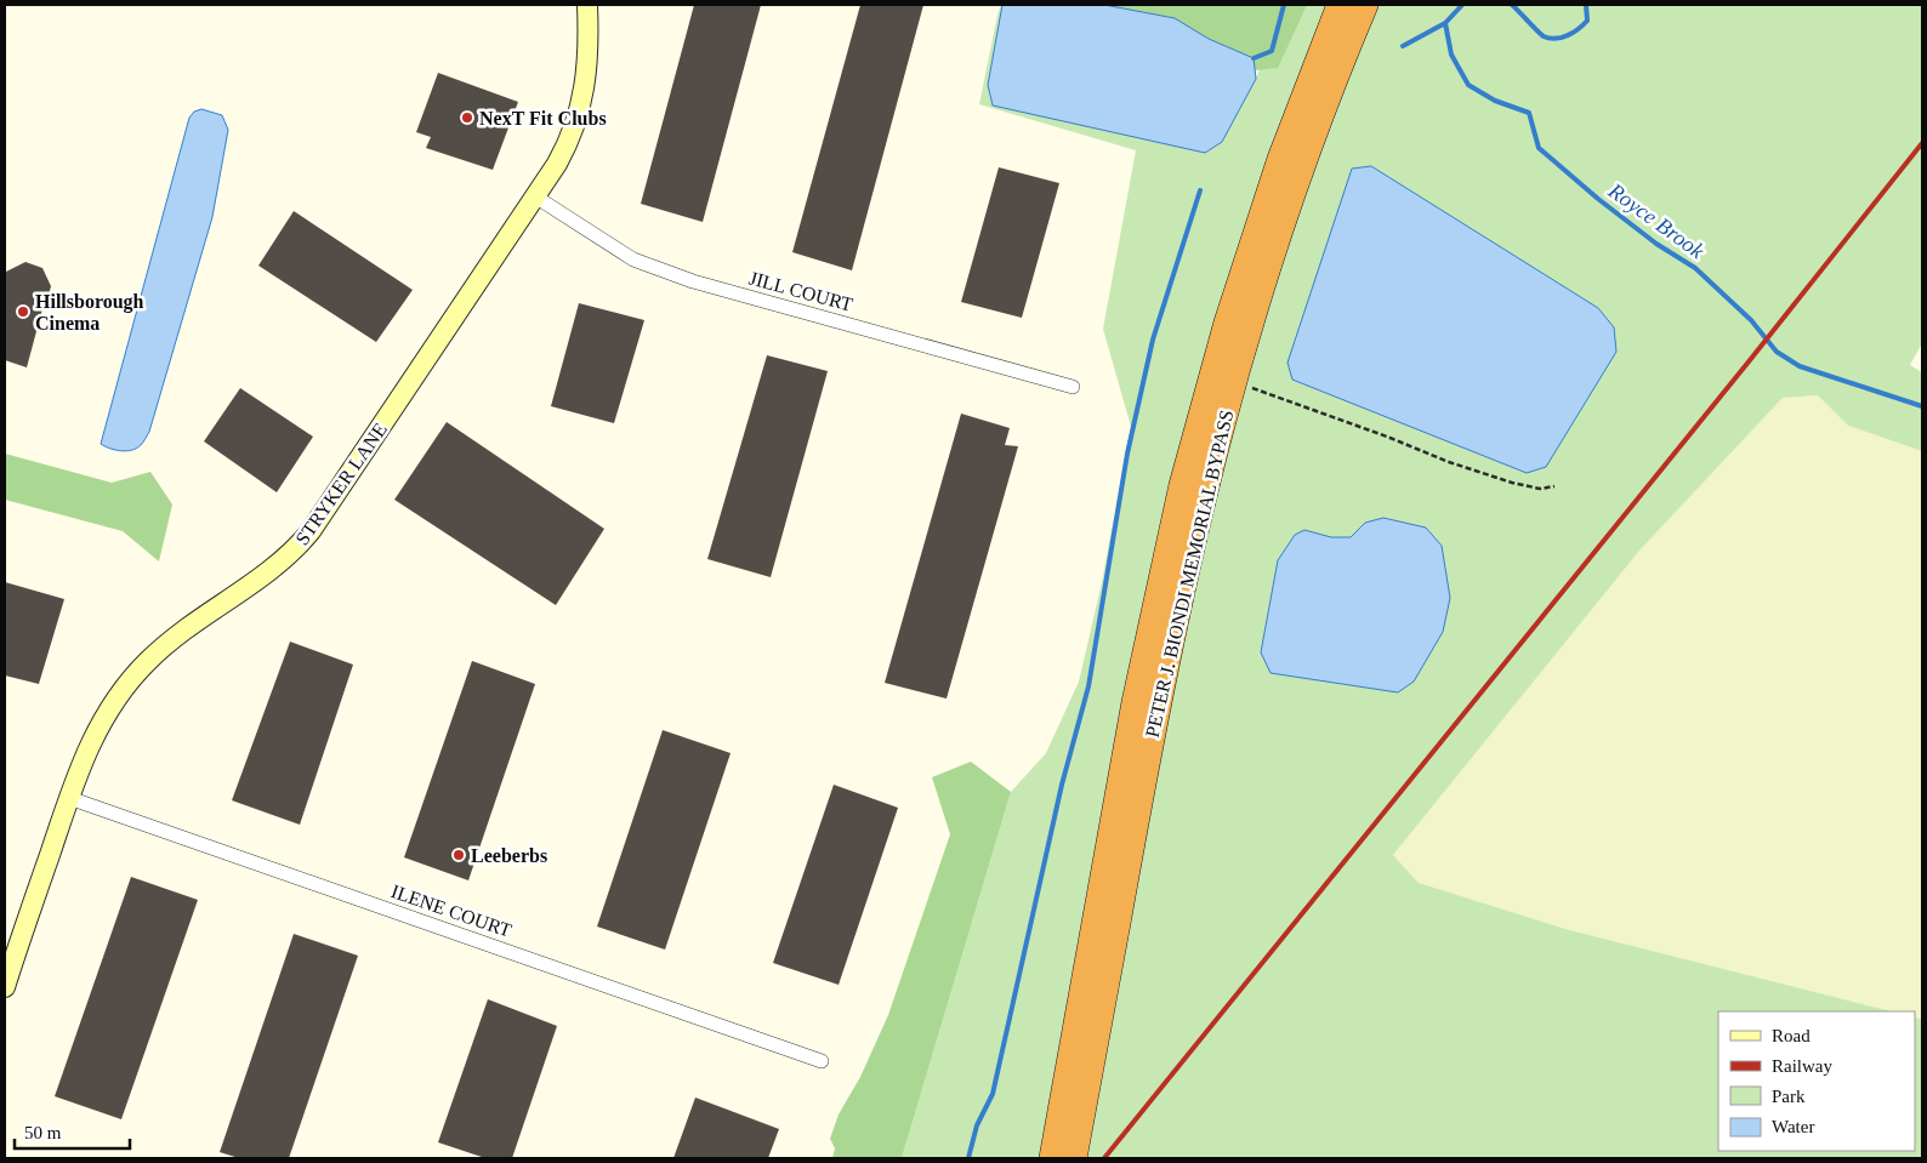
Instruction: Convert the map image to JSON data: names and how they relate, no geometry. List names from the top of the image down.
{
  "streets": {
    "highway": ["PETER J. BIONDI MEMORIAL BYPASS"],
    "street": ["JILL COURT", "STRYKER LANE", "ILENE COURT"]
  },
  "crossings": [
    ["JILL COURT", "STRYKER LANE"],
    ["STRYKER LANE", "ILENE COURT"]
  ],
  "water": ["Royce Brook"],
  "places": ["NexT Fit Clubs", "Hillsborough Cinema", "Leeberbs"],
  "legend": [
    "Road",
    "Railway",
    "Park",
    "Water"
  ],
  "scale_bar": "50 m"
}
